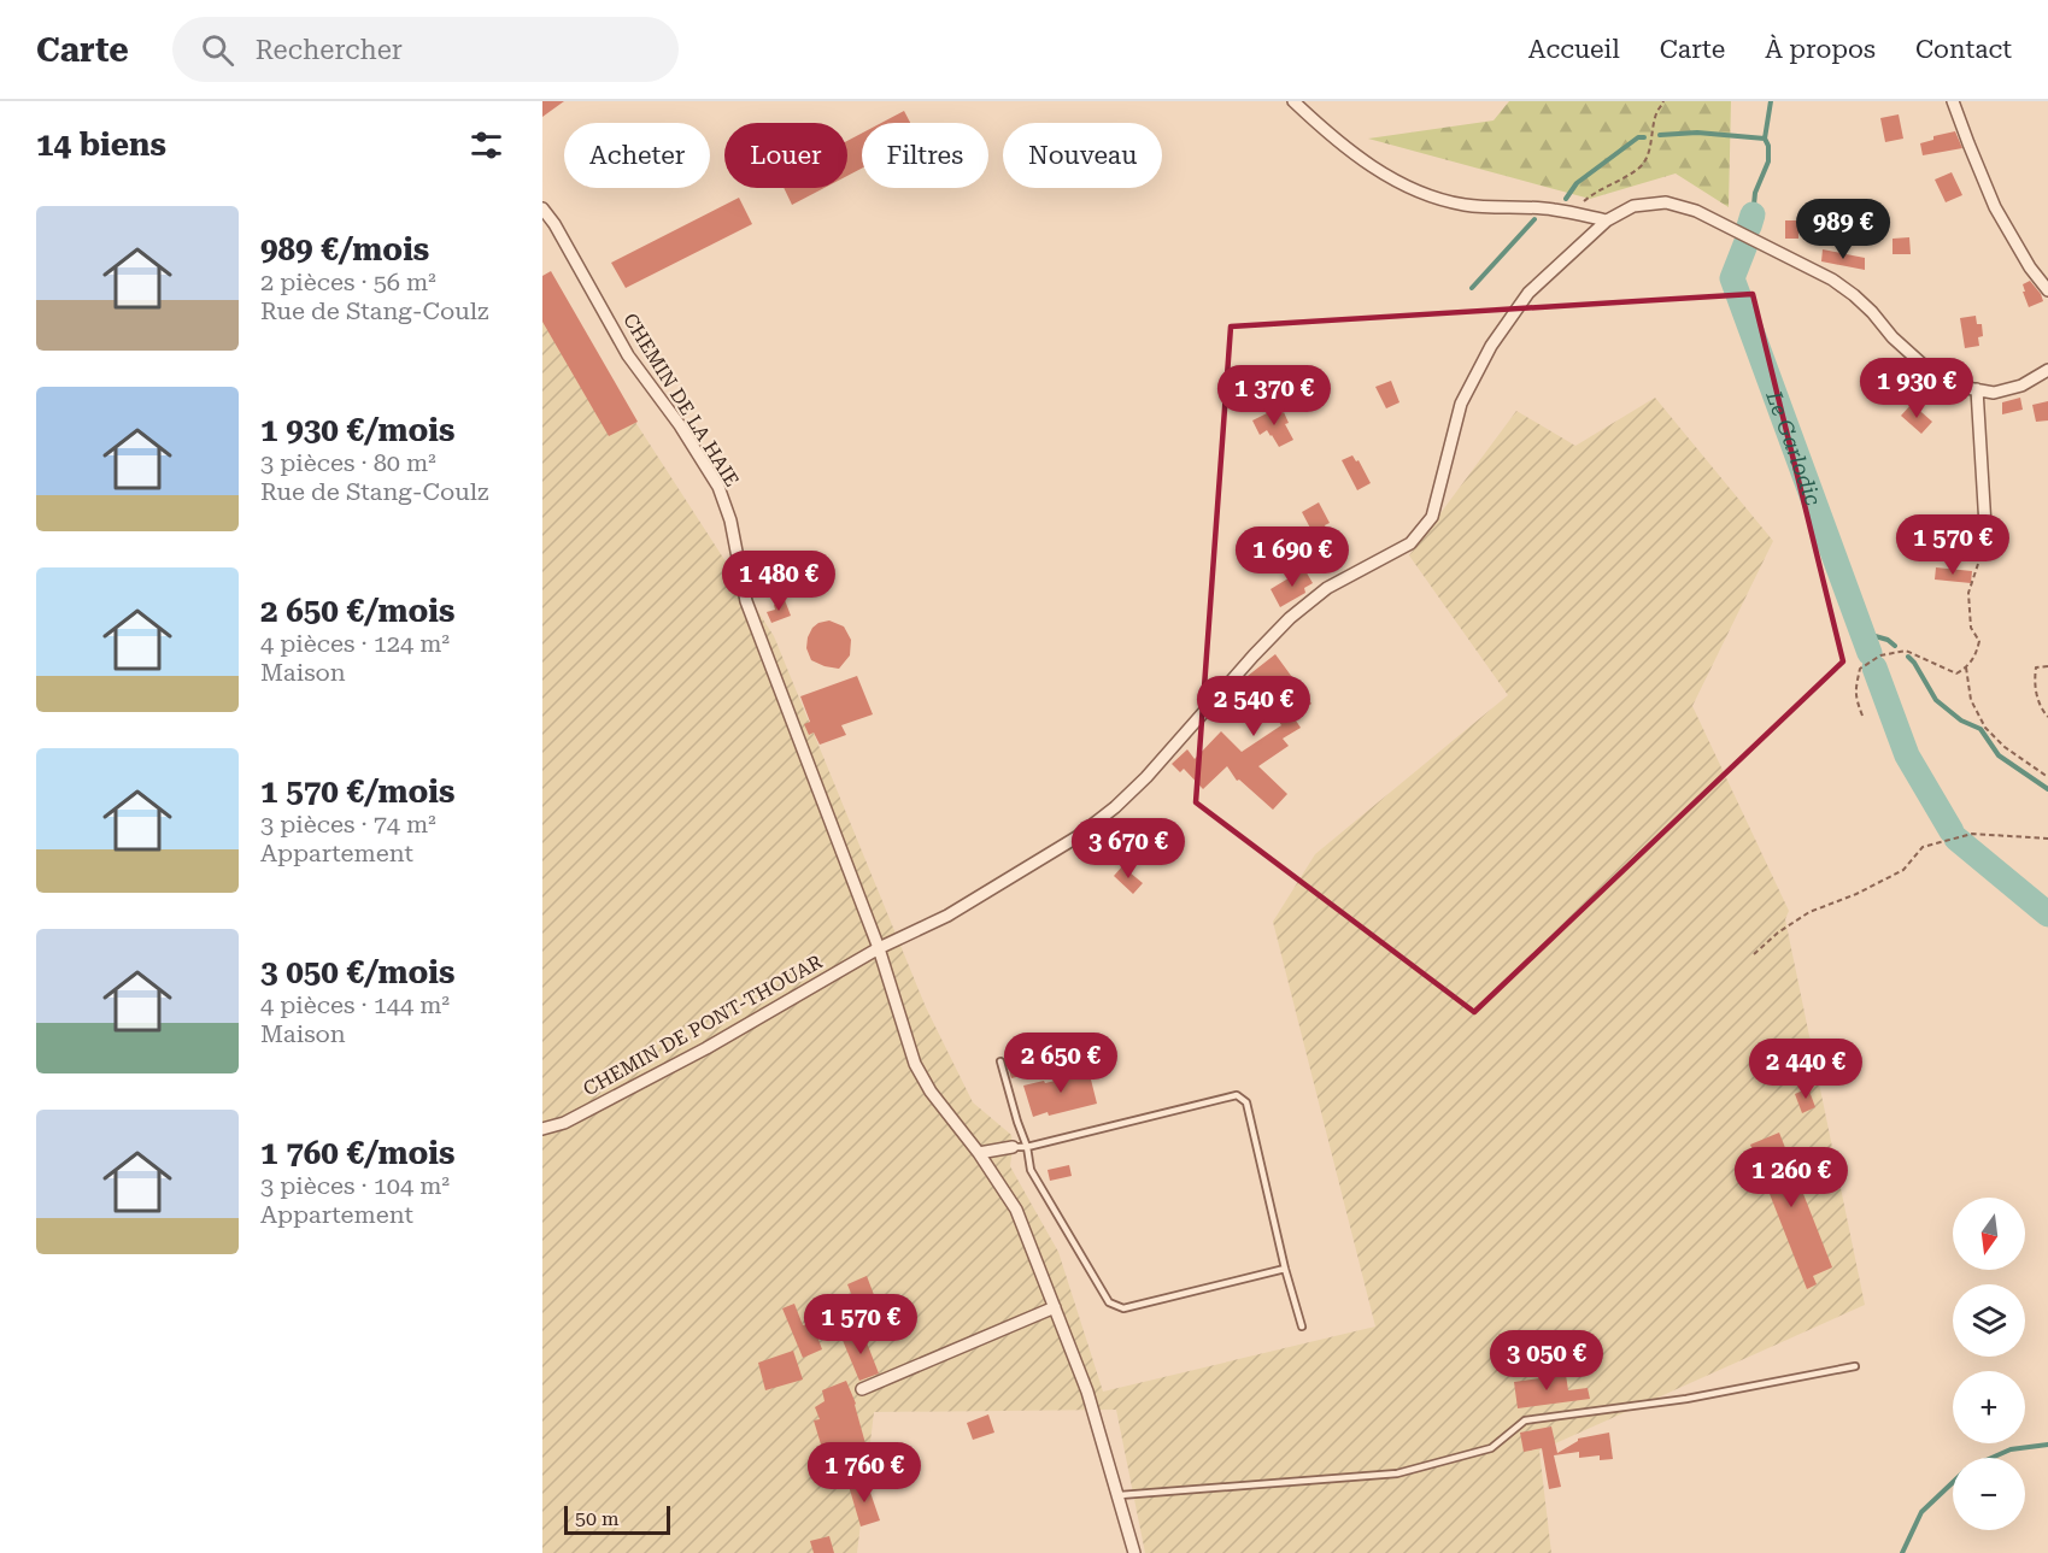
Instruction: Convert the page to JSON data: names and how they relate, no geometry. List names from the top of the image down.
{
  "streets": {
    "street": ["CHEMIN DE LA HAIE", "CHEMIN DE PONT-THOUAR"]
  },
  "crossings": [
    ["CHEMIN DE LA HAIE", "CHEMIN DE PONT-THOUAR"]
  ],
  "water": ["Le Garlodic"],
  "scale_bar": "50 m",
  "north": "bottom",
  "page": {
    "header": "Carte",
    "search": "Rechercher",
    "nav": [
      "Accueil",
      "Carte",
      "À propos",
      "Contact"
    ],
    "heading": "14 biens",
    "chip": [
      "Acheter",
      "Louer",
      "Filtres",
      "Nouveau"
    ],
    "list": [
      {
        "name": "989 €/mois",
        "note": "2 pièces · 56 m² · Rue de Stang-Coulz"
      },
      {
        "name": "1 930 €/mois",
        "note": "3 pièces · 80 m² · Rue de Stang-Coulz"
      },
      {
        "name": "2 650 €/mois",
        "note": "4 pièces · 124 m² · Maison"
      },
      {
        "name": "1 570 €/mois",
        "note": "3 pièces · 74 m² · Appartement"
      },
      {
        "name": "3 050 €/mois",
        "note": "4 pièces · 144 m² · Maison"
      },
      {
        "name": "1 760 €/mois",
        "note": "3 pièces · 104 m² · Appartement"
      }
    ],
    "price": [
      "989 €",
      "1 930 €",
      "1 370 €",
      "1 570 €",
      "1 690 €",
      "1 480 €",
      "2 540 €",
      "3 670 €",
      "2 650 €",
      "2 440 €",
      "1 260 €",
      "1 570 €",
      "3 050 €",
      "1 760 €"
    ],
    "map_buttons": ["+", "−"],
    "scale": "50 m"
  }
}
